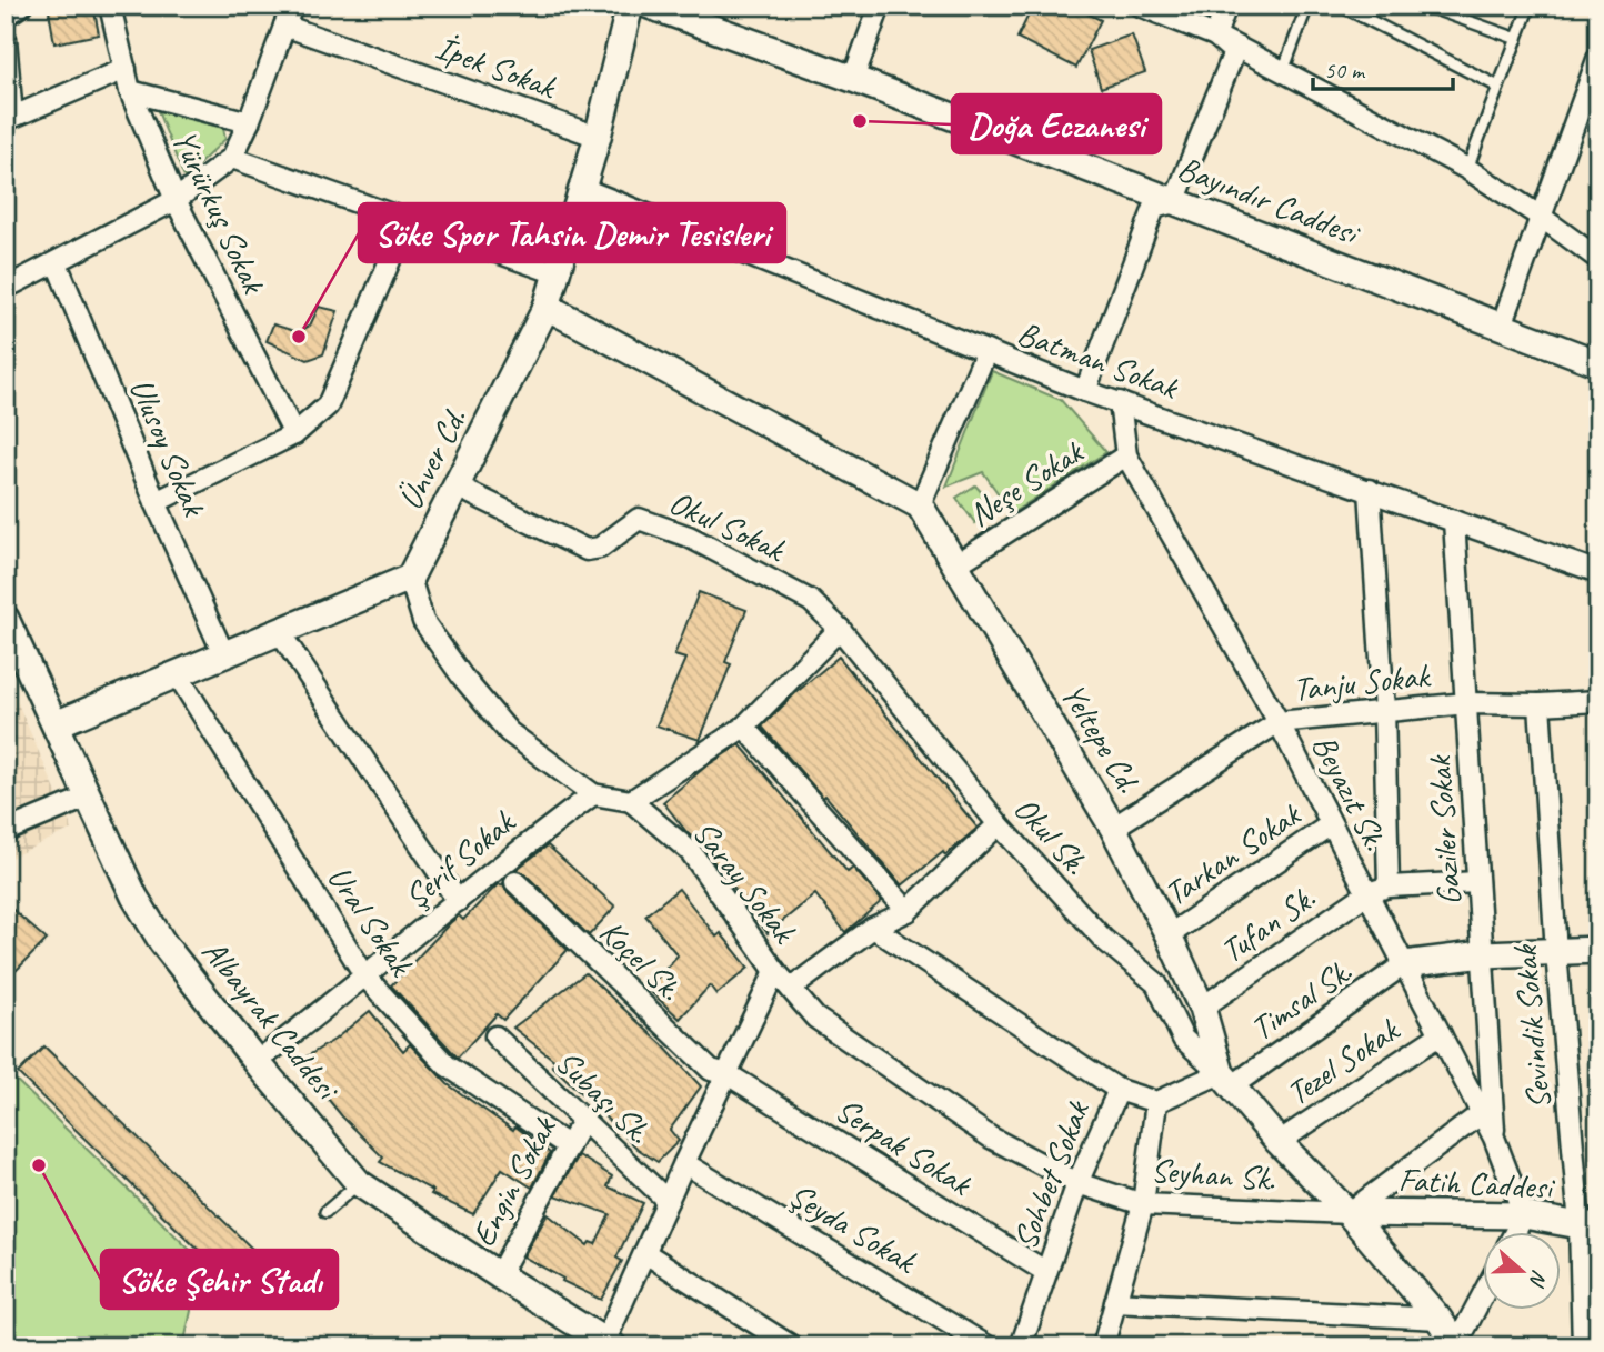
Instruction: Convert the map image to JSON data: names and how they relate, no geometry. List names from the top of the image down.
{
  "streets": {
    "street": [
      "İpek Sokak",
      "Bayındır Caddesi",
      "Yürürkuş Sokak",
      "Batman Sokak",
      "Ulusoy Sokak",
      "Ünver Cd.",
      "Neşe Sokak",
      "Okul Sokak",
      "Tanju Sokak",
      "Yeltepe Cd.",
      "Beyazıt Sk.",
      "Gaziler Sokak",
      "Okul Sk.",
      "Tarkan Sokak",
      "Şerif Sokak",
      "Saray Sokak",
      "Ural Sokak",
      "Tufan Sk.",
      "Koçel Sk.",
      "Timsal Sk.",
      "Albayrak Caddesi",
      "Sevindik Sokak",
      "Tezel Sokak",
      "Subaşı Sk.",
      "Serpak Sokak",
      "Seyhan Sk.",
      "Sohbet Sokak",
      "Engin Sokak",
      "Fatih Caddesi",
      "Şeyda Sokak"
    ]
  },
  "crossings": [
    ["İpek Sokak", "Ünver Cd."],
    ["Batman Sokak", "Ünver Cd."],
    ["Batman Sokak", "Beyazıt Sk."],
    ["Batman Sokak", "Gaziler Sokak"],
    ["Ünver Cd.", "Okul Sokak"],
    ["Neşe Sokak", "Yeltepe Cd."],
    ["Neşe Sokak", "Beyazıt Sk."],
    ["Okul Sokak", "Okul Sk."],
    ["Tanju Sokak", "Yeltepe Cd."],
    ["Tanju Sokak", "Beyazıt Sk."],
    ["Tanju Sokak", "Gaziler Sokak"],
    ["Tanju Sokak", "Sevindik Sokak"],
    ["Yeltepe Cd.", "Okul Sk."],
    ["Yeltepe Cd.", "Tarkan Sokak"],
    ["Yeltepe Cd.", "Tufan Sk."],
    ["Yeltepe Cd.", "Timsal Sk."],
    ["Yeltepe Cd.", "Tezel Sokak"],
    ["Yeltepe Cd.", "Seyhan Sk."],
    ["Yeltepe Cd.", "Fatih Caddesi"],
    ["Beyazıt Sk.", "Gaziler Sokak"],
    ["Beyazıt Sk.", "Tarkan Sokak"],
    ["Beyazıt Sk.", "Tufan Sk."],
    ["Beyazıt Sk.", "Timsal Sk."],
    ["Beyazıt Sk.", "Tezel Sokak"],
    ["Beyazıt Sk.", "Fatih Caddesi"],
    ["Gaziler Sokak", "Tufan Sk."],
    ["Okul Sk.", "Timsal Sk."],
    ["Şerif Sokak", "Ural Sokak"],
    ["Şerif Sokak", "Albayrak Caddesi"],
    ["Saray Sokak", "Seyhan Sk."],
    ["Saray Sokak", "Sohbet Sokak"],
    ["Ural Sokak", "Engin Sokak"],
    ["Koçel Sk.", "Serpak Sokak"],
    ["Albayrak Caddesi", "Engin Sokak"],
    ["Sevindik Sokak", "Fatih Caddesi"],
    ["Subaşı Sk.", "Engin Sokak"],
    ["Serpak Sokak", "Sohbet Sokak"],
    ["Seyhan Sk.", "Sohbet Sokak"],
    ["Seyhan Sk.", "Fatih Caddesi"]
  ],
  "places": ["Doğa Eczanesi", "Söke Spor Tahsin Demir Tesisleri", "Söke Şehir Stadı"],
  "scale_bar": "50 m",
  "north": "right"
}
